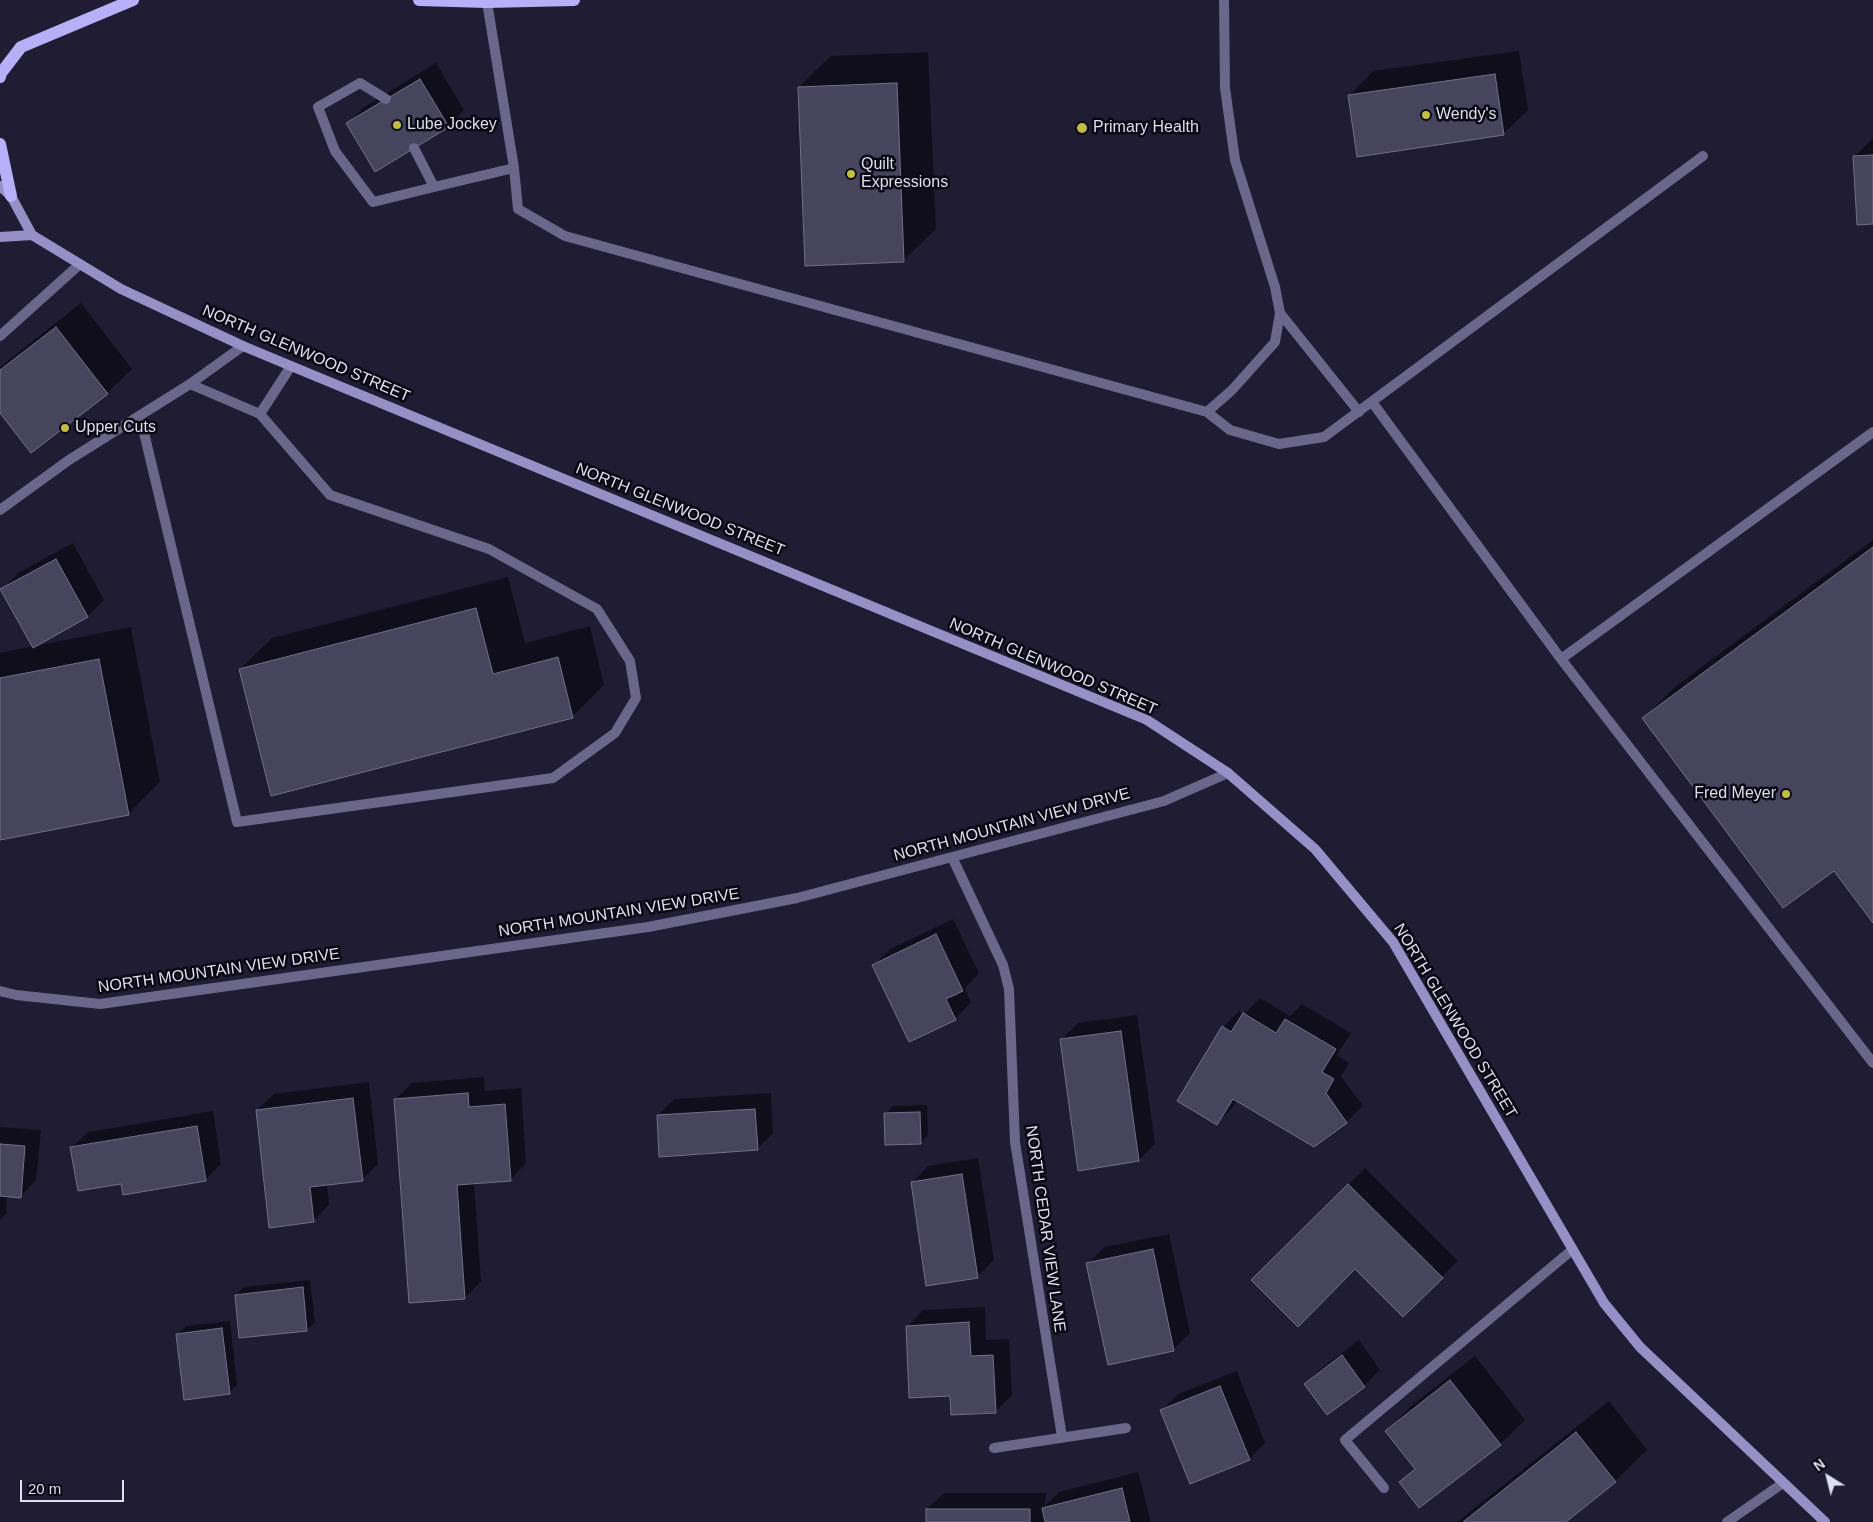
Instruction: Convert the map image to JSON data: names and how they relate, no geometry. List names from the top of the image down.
{
  "streets": {
    "main road": ["NORTH GLENWOOD STREET"],
    "street": ["NORTH MOUNTAIN VIEW DRIVE", "NORTH CEDAR VIEW LANE"]
  },
  "crossings": [
    ["NORTH GLENWOOD STREET", "NORTH MOUNTAIN VIEW DRIVE"],
    ["NORTH MOUNTAIN VIEW DRIVE", "NORTH CEDAR VIEW LANE"]
  ],
  "places": [
    "Wendy's",
    "Lube Jockey",
    "Primary Health",
    "Quilt Expressions",
    "Upper Cuts",
    "Fred Meyer"
  ],
  "scale_bar": "20 m",
  "north": "top left"
}
